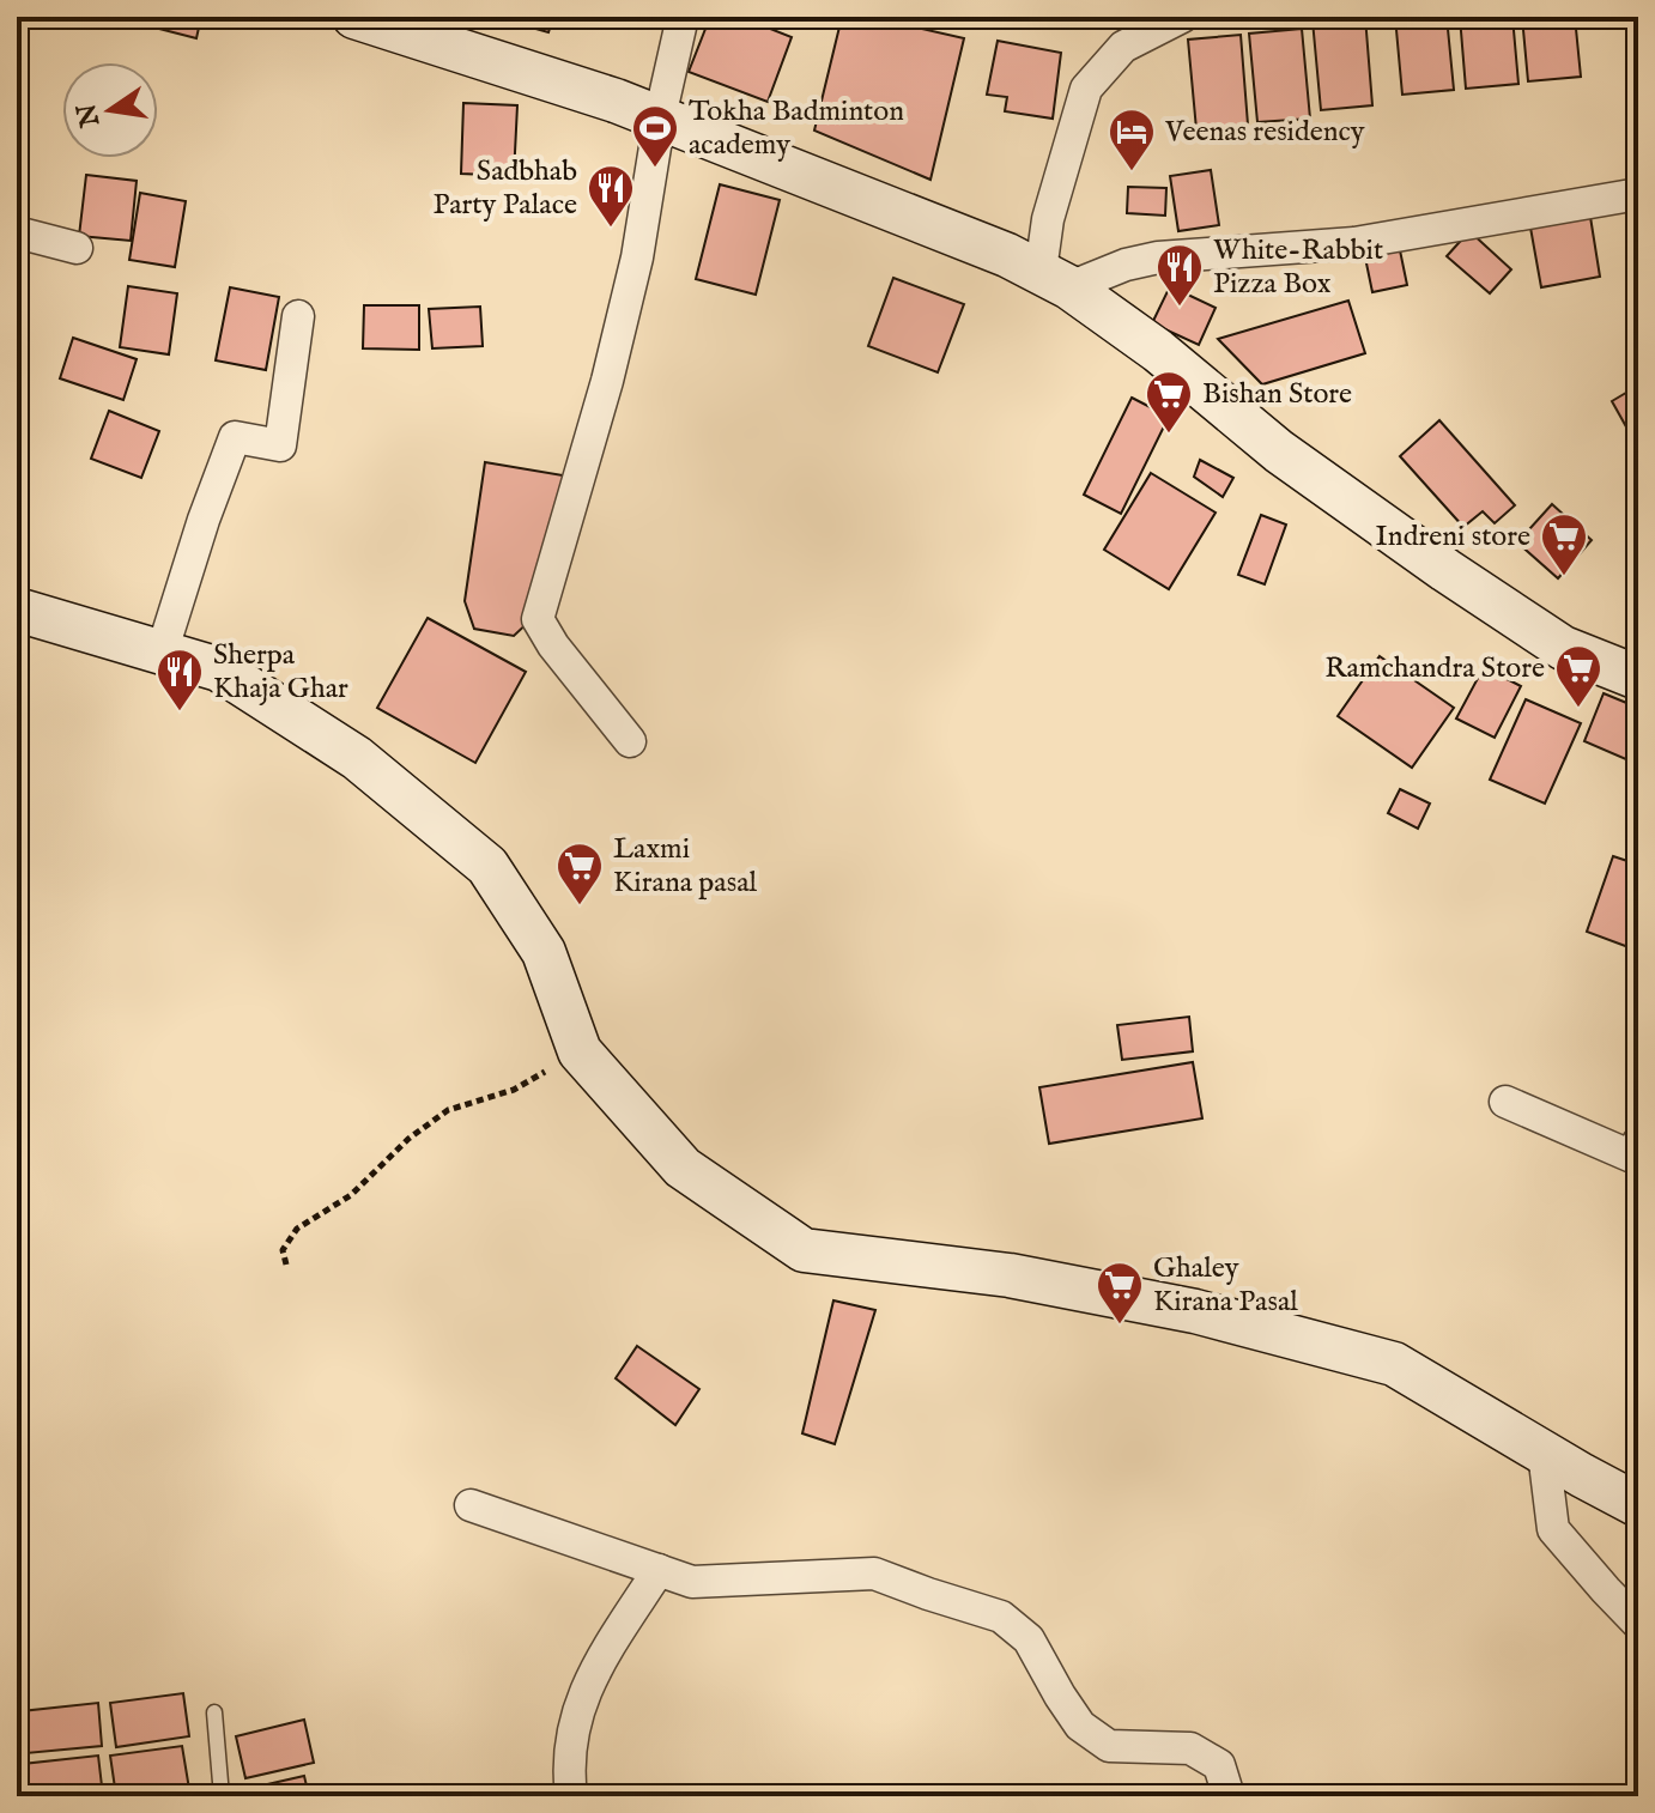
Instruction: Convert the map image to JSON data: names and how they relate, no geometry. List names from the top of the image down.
{
  "places": {
    "sports": ["Tokha Badminton academy"],
    "hotel": ["Veenas residency"],
    "restaurant": ["Sadbhab Party Palace", "White-Rabbit Pizza Box", "Sherpa Khaja Ghar"],
    "supermarket": [
      "Bishan Store",
      "Indreni store",
      "Ramchandra Store",
      "Laxmi Kirana pasal",
      "Ghaley Kirana Pasal"
    ]
  },
  "north": "left"
}
